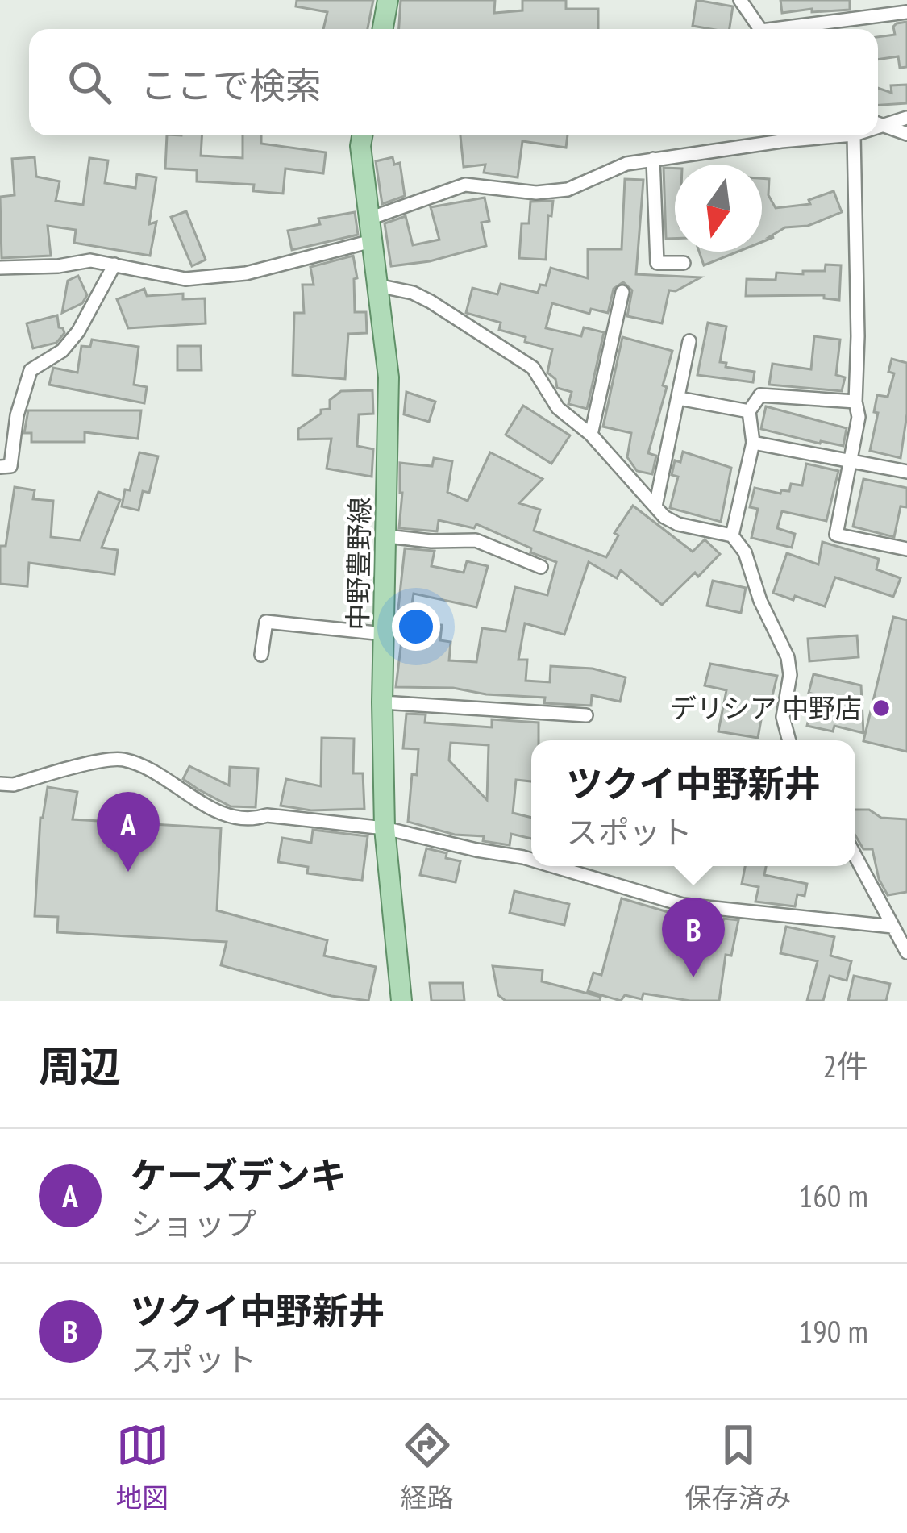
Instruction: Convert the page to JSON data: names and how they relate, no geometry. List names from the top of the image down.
{
  "streets": {
    "main road": ["中野豊野線"]
  },
  "places": ["デリシア 中野店"],
  "north": "bottom",
  "page": {
    "search": "ここで検索",
    "popup": ["ツクイ中野新井", "スポット"],
    "pins": ["A", "B"],
    "heading": ["周辺", "2件"],
    "list": [
      {
        "mark": "A",
        "name": "ケーズデンキ",
        "note": "ショップ",
        "value": "160 m"
      },
      {
        "mark": "B",
        "name": "ツクイ中野新井",
        "note": "スポット",
        "value": "190 m"
      }
    ],
    "nav": ["地図", "経路", "保存済み"]
  }
}
